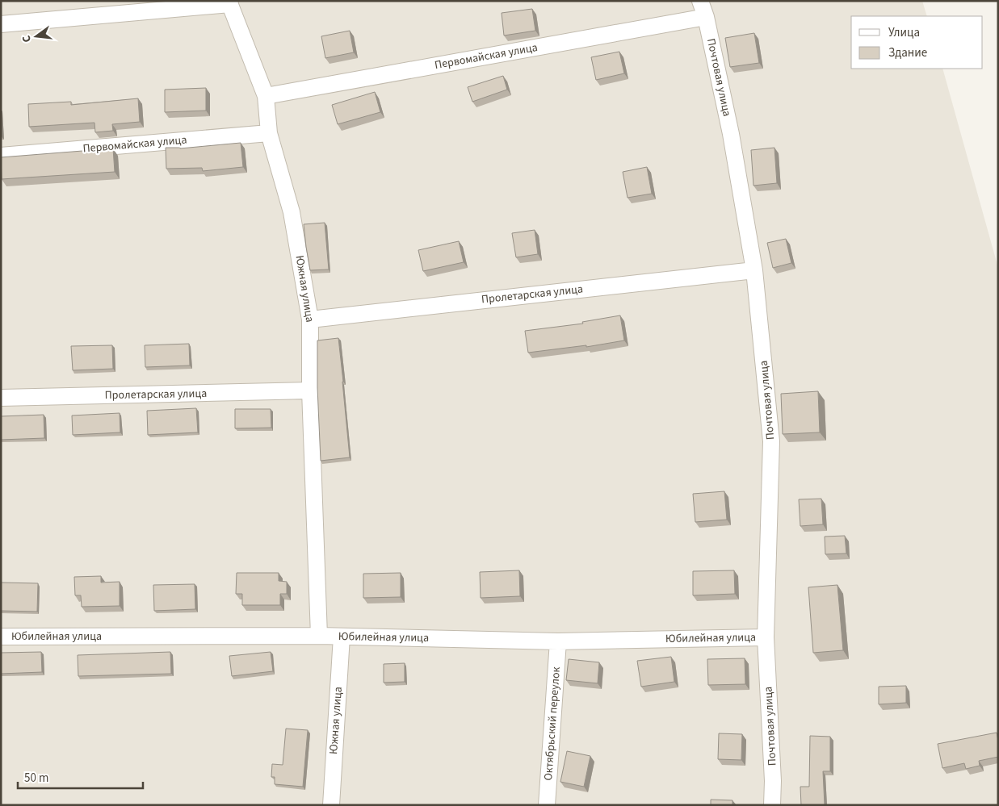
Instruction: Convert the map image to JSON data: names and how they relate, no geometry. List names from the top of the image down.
{
  "streets": {
    "street": [
      "Первомайская улица",
      "Почтовая улица",
      "Южная улица",
      "Пролетарская улица",
      "Юбилейная улица",
      "Октябрьский переулок"
    ]
  },
  "crossings": [
    ["Первомайская улица", "Почтовая улица"],
    ["Первомайская улица", "Южная улица"],
    ["Почтовая улица", "Пролетарская улица"],
    ["Почтовая улица", "Юбилейная улица"],
    ["Южная улица", "Пролетарская улица"],
    ["Южная улица", "Юбилейная улица"],
    ["Юбилейная улица", "Октябрьский переулок"]
  ],
  "legend": ["Улица", "Здание"],
  "scale_bar": "50 m",
  "north": "left"
}
